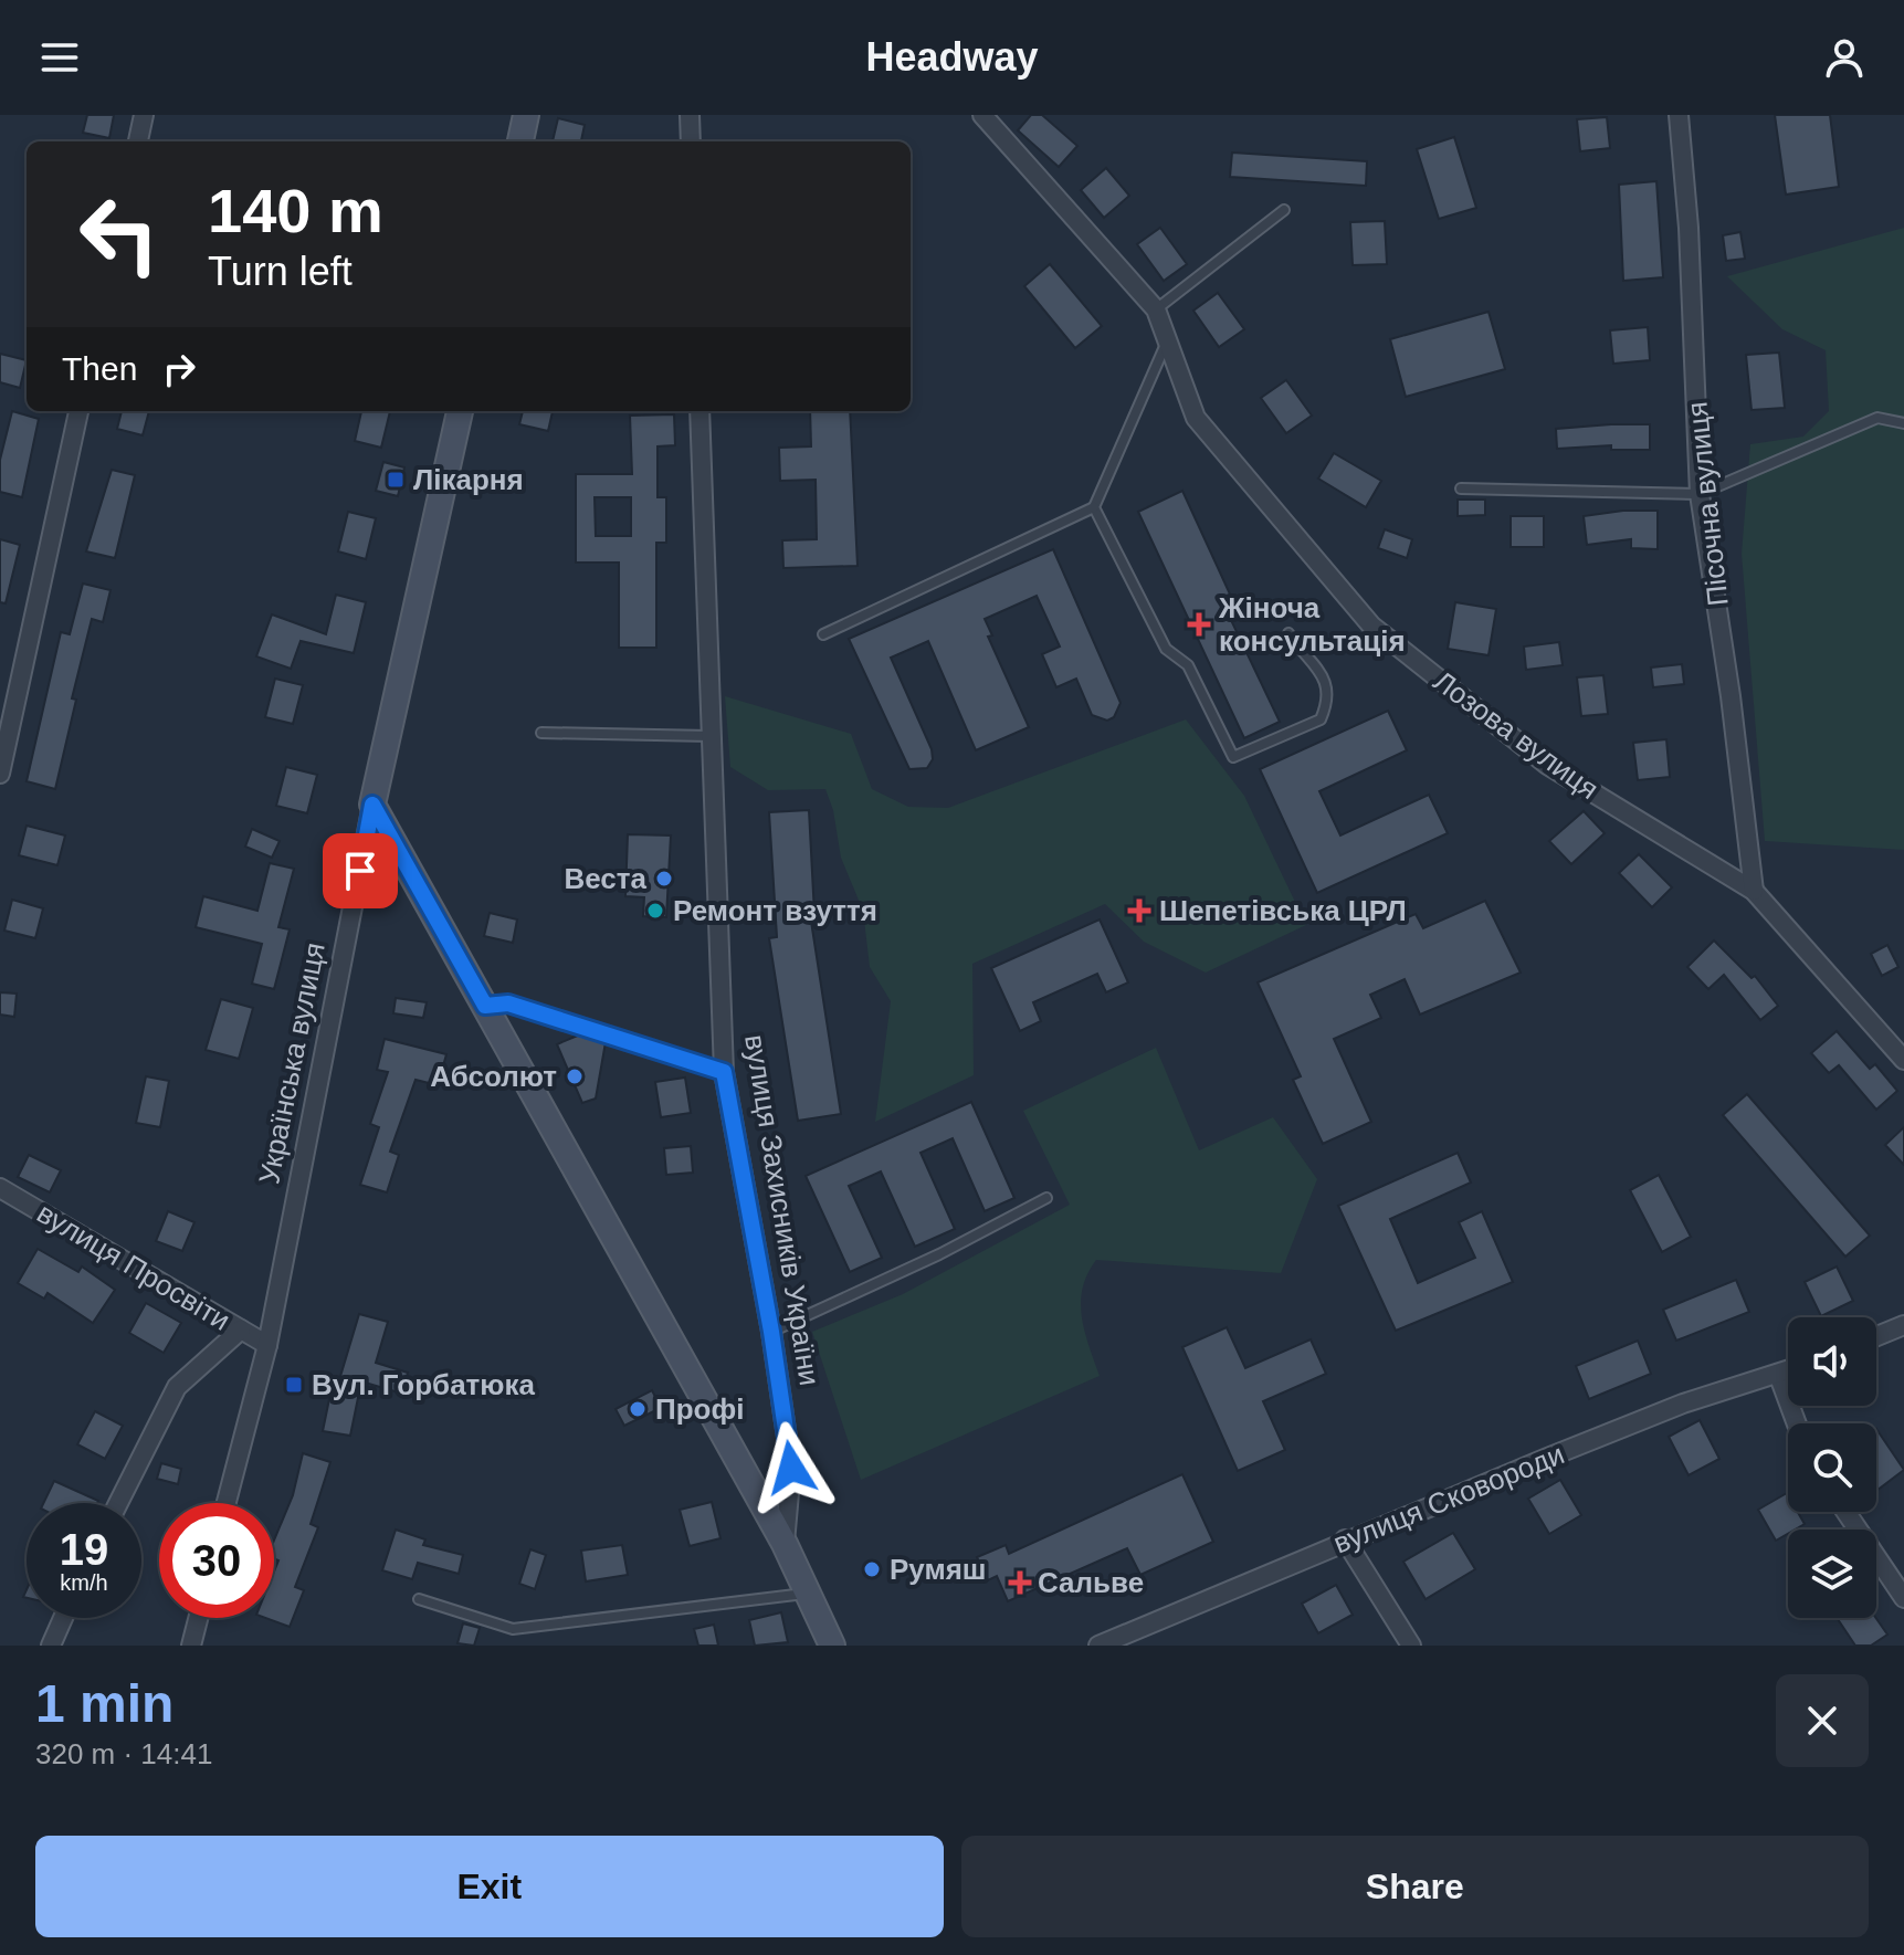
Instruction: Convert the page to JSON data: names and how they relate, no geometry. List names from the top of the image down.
{
  "streets": {
    "main road": ["Українська вулиця", "вулиця Захисників України"],
    "street": [
      "Пісочна вулиця",
      "Лозова вулиця",
      "вулиця Просвіти",
      "вулиця Сковороди"
    ]
  },
  "crossings": [
    ["Пісочна вулиця", "Лозова вулиця"],
    ["Українська вулиця", "вулиця Захисників України"],
    ["Українська вулиця", "вулиця Просвіти"]
  ],
  "places": {
    "transit": ["Лікарня", "Вул. Горбатюка"],
    "health": ["Жіноча консультація", "Шепетівська ЦРЛ", "Сальве"],
    "other": [
      "Веста",
      "Ремонт взуття",
      "Абсолют",
      "Профі",
      "Румяш"
    ]
  },
  "page": {
    "header": "Headway",
    "turn": ["140 m", "Turn left"],
    "then": "Then",
    "speed": "19 km/h",
    "limit": "30",
    "heading": ["1 min", "320 m · 14:41"],
    "buttons": ["Exit", "Share"]
  }
}
